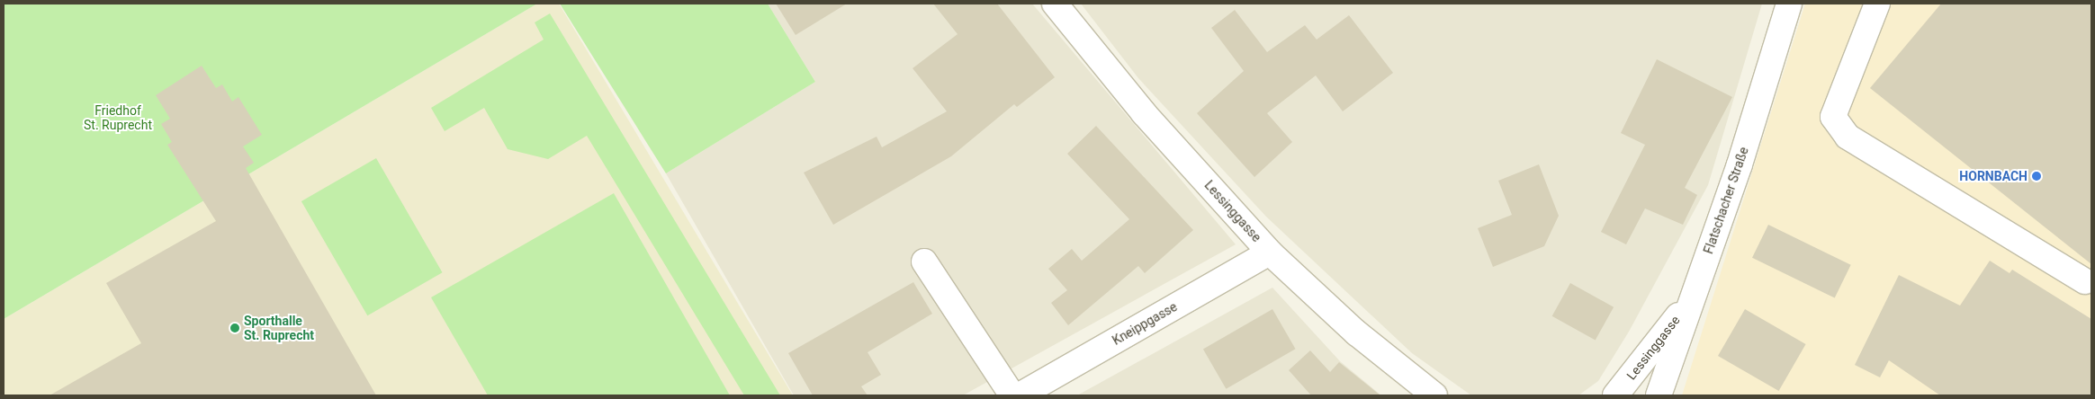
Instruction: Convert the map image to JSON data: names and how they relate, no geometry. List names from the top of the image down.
{
  "streets": {
    "street": ["Flatschacher Straße", "Lessinggasse", "Kneippgasse"]
  },
  "crossings": [
    ["Flatschacher Straße", "Lessinggasse"],
    ["Lessinggasse", "Kneippgasse"]
  ],
  "parks": ["Friedhof St. Ruprecht"],
  "places": ["HORNBACH", "Sporthalle St. Ruprecht"]
}
